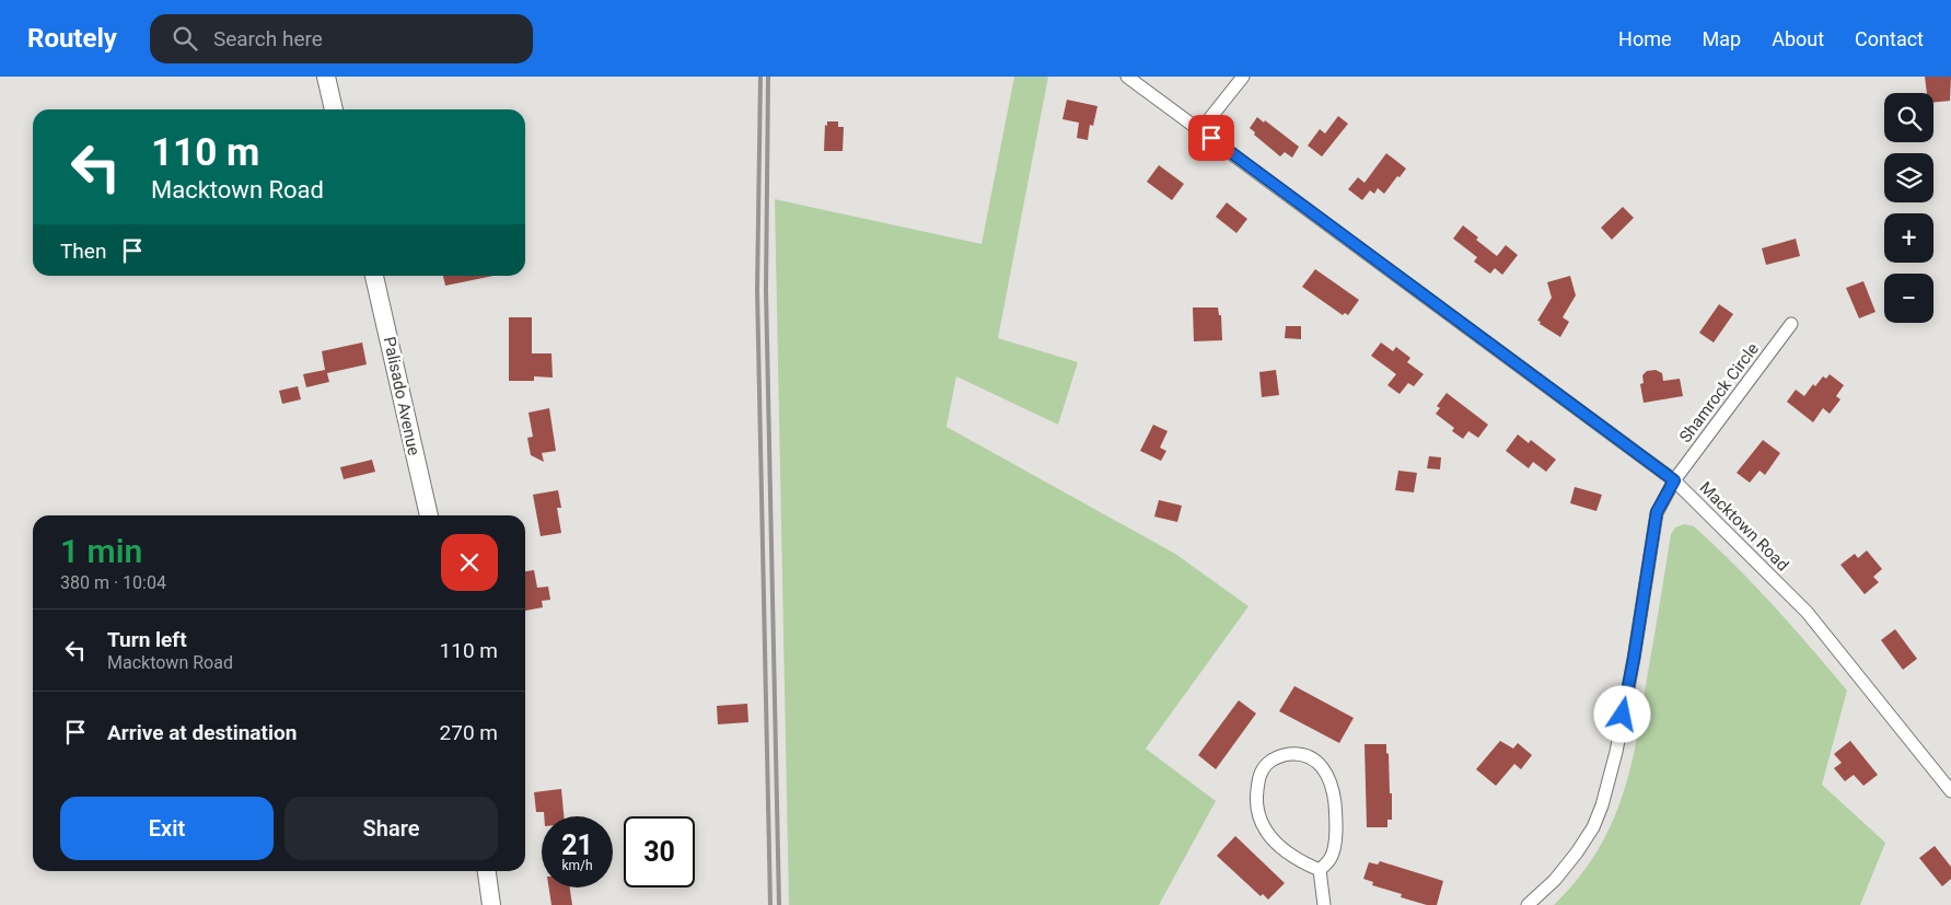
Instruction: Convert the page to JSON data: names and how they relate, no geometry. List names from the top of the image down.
{
  "streets": {
    "main road": ["Palisado Avenue"],
    "street": ["Shamrock Circle", "Macktown Road"]
  },
  "crossings": [
    ["Shamrock Circle", "Macktown Road"]
  ],
  "page": {
    "header": "Routely",
    "search": "Search here",
    "nav": [
      "Home",
      "Map",
      "About",
      "Contact"
    ],
    "map_buttons": ["+", "−"],
    "turn": ["110 m", "Macktown Road"],
    "then": "Then",
    "heading": ["1 min", "380 m · 10:04"],
    "list": [
      {
        "name": "Turn left",
        "note": "Macktown Road",
        "value": "110 m"
      },
      {
        "name": "Arrive at destination",
        "value": "270 m"
      }
    ],
    "buttons": ["Exit", "Share"],
    "speed": "21 km/h",
    "limit": "30"
  }
}
